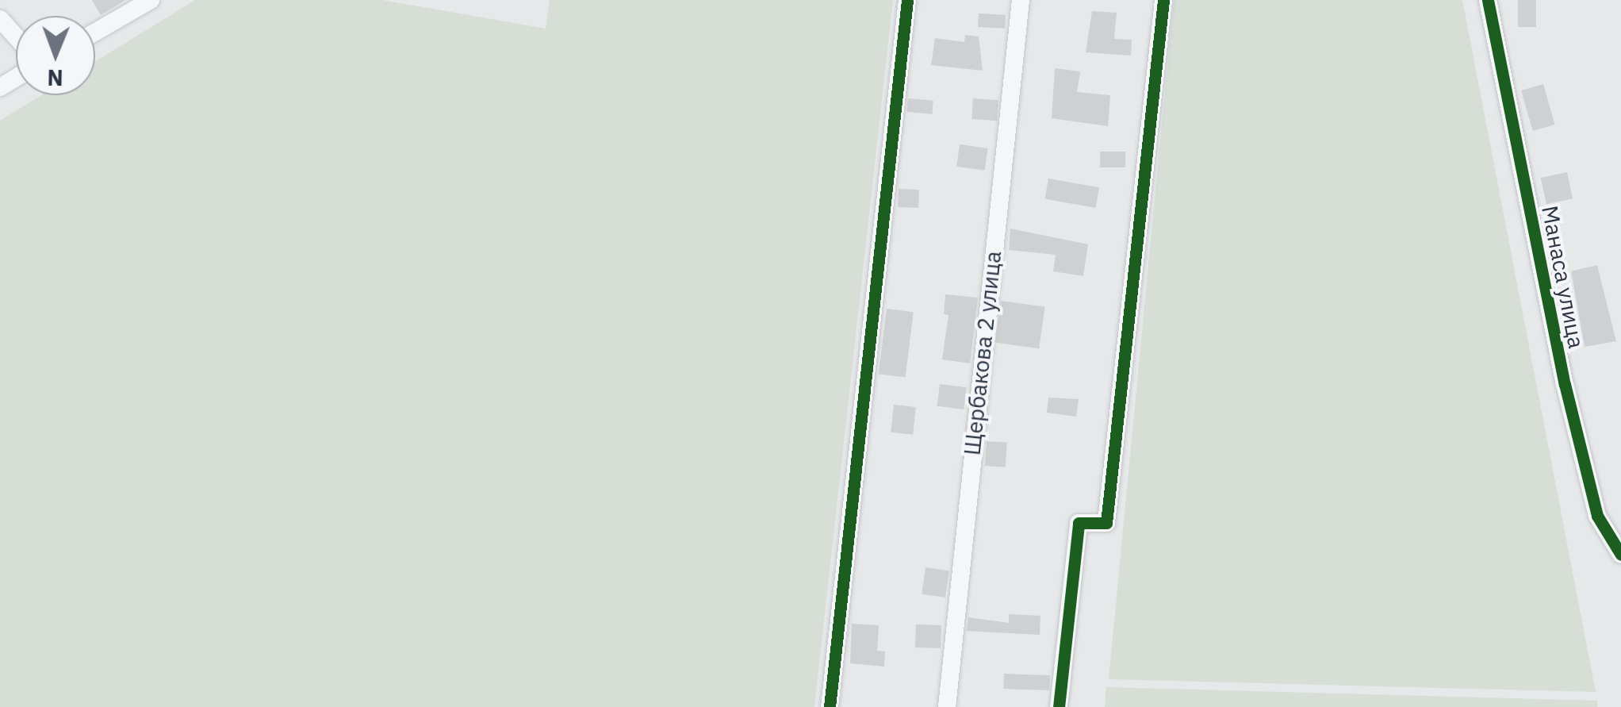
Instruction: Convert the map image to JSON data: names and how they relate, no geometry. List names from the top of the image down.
{
  "streets": {
    "street": ["Манаса улица", "Щербакова 2 улица"]
  },
  "north": "bottom"
}
